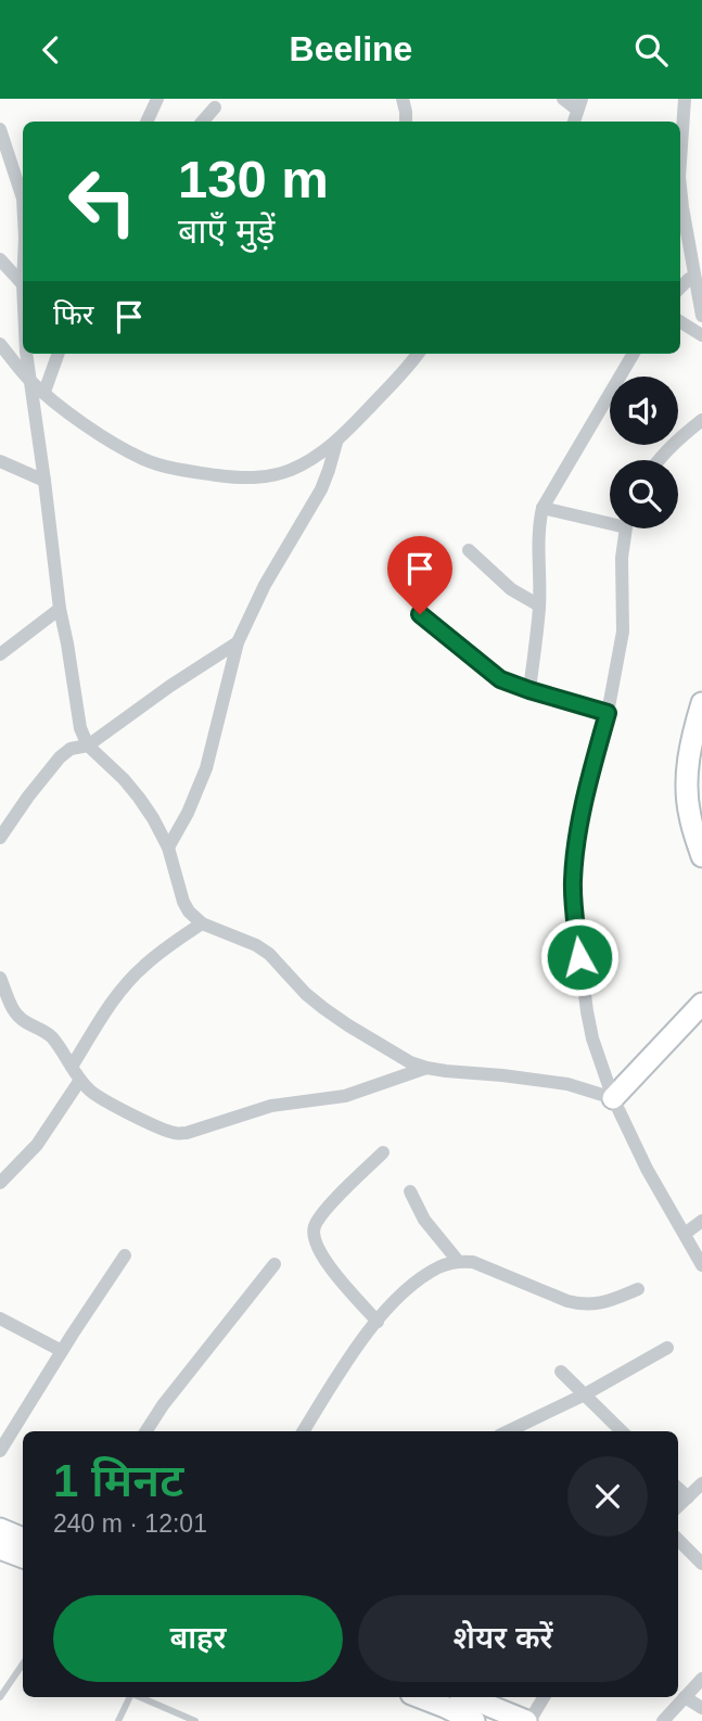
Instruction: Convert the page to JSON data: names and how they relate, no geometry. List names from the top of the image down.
{
  "page": {
    "header": "Beeline",
    "turn": ["130 m", "बाएँ मुड़ें"],
    "then": "फिर",
    "heading": ["1 मिनट", "240 m · 12:01"],
    "buttons": ["बाहर", "शेयर करें"]
  }
}
